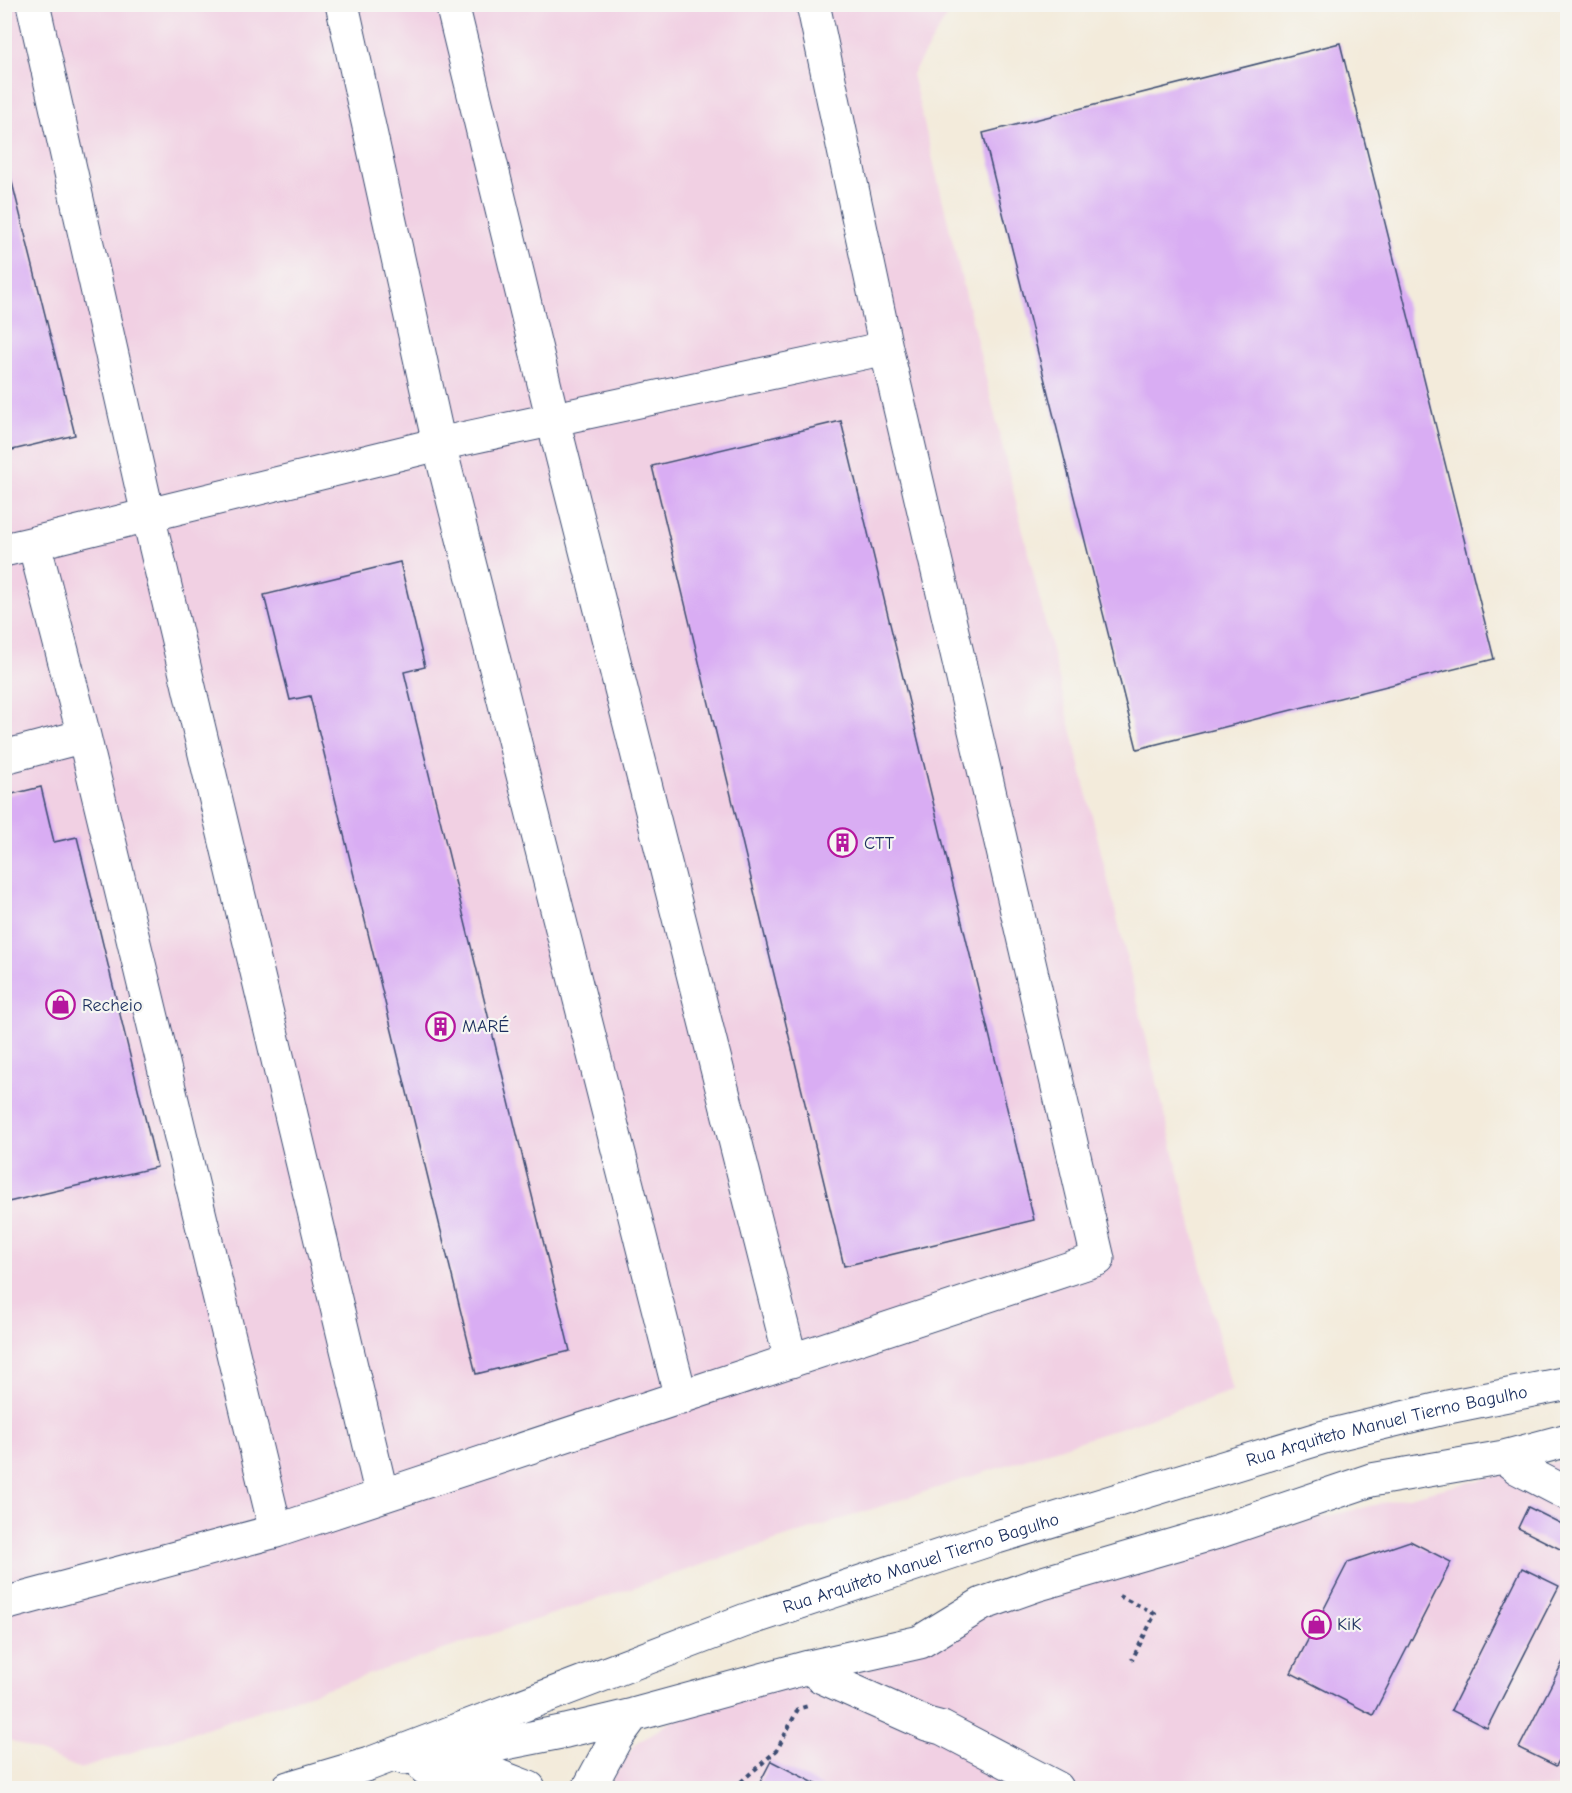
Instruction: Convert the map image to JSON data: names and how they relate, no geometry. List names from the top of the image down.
{
  "streets": {
    "main road": ["Rua Arquiteto Manuel Tierno Bagulho"]
  },
  "places": {
    "building": ["CTT", "MARÉ"],
    "shop": ["Recheio", "KiK"]
  }
}
